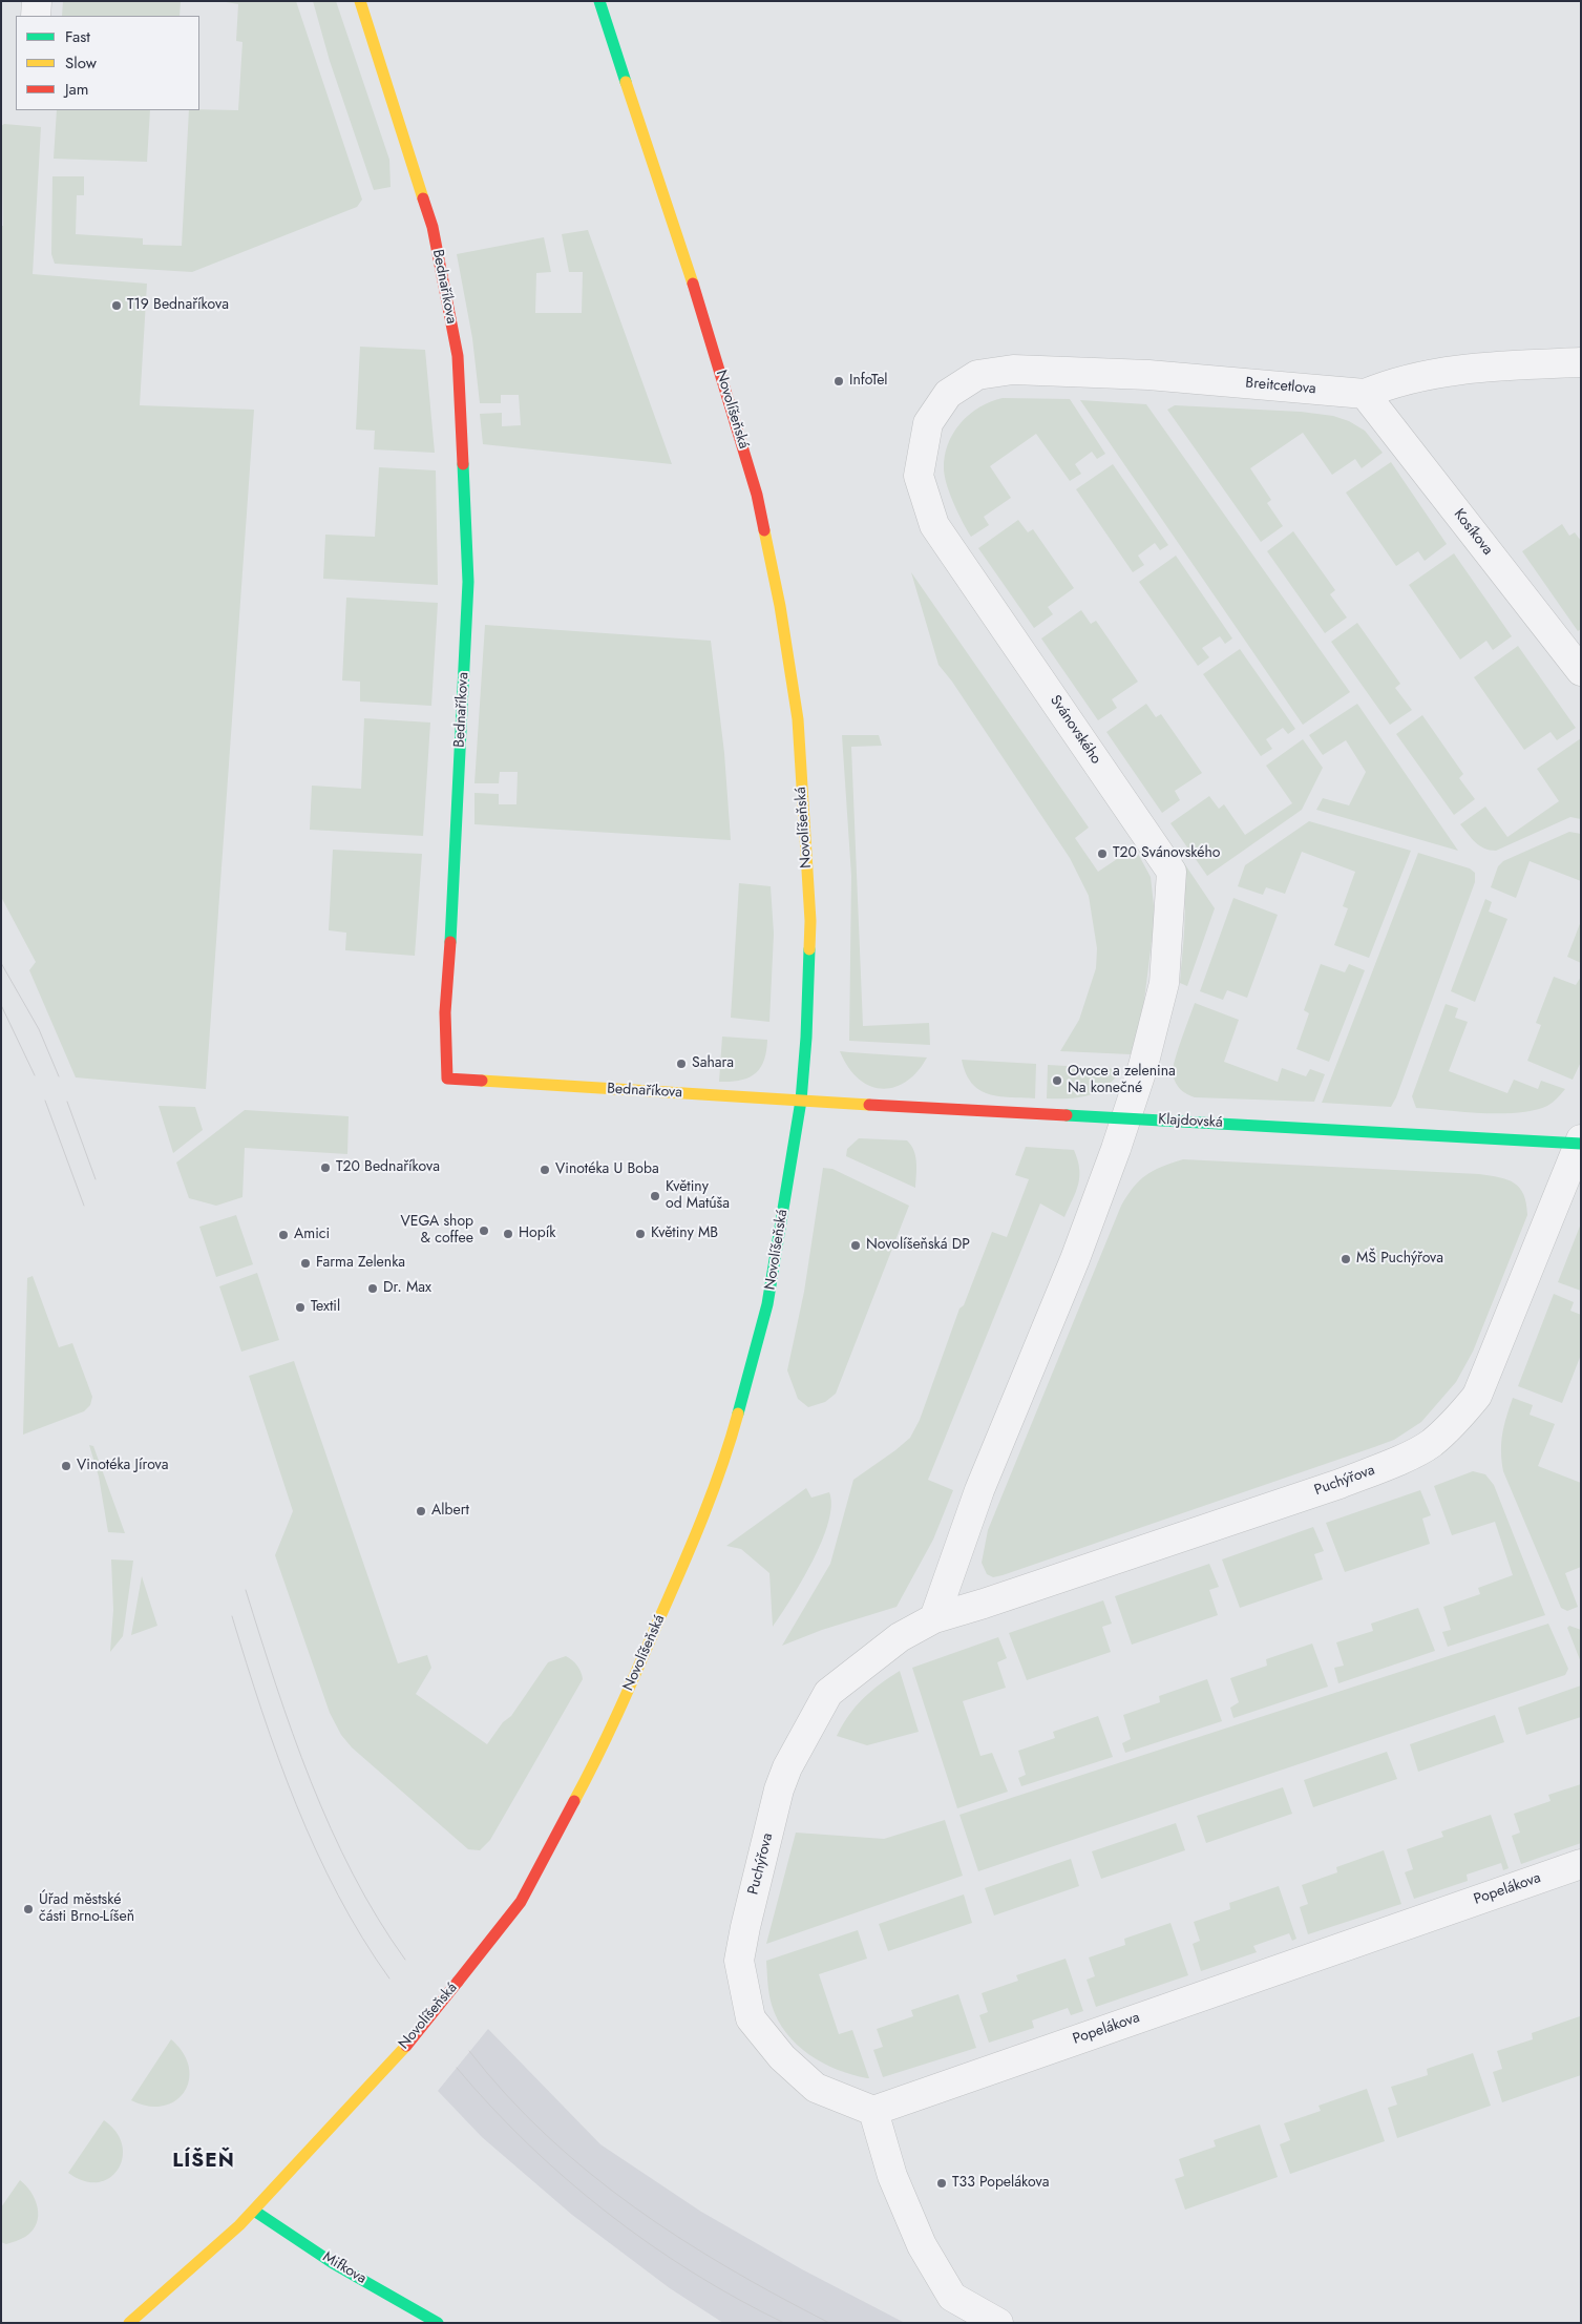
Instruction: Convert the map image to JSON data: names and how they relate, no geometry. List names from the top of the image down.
{
  "streets": {
    "street": [
      "Bednaříkova",
      "Breitcetlova",
      "Novolíšeňská",
      "Kosíkova",
      "Svánovského",
      "Klajdovská",
      "Puchýřova",
      "Popelákova",
      "Mifkova"
    ]
  },
  "crossings": [
    ["Bednaříkova", "Novolíšeňská"],
    ["Bednaříkova", "Klajdovská"],
    ["Breitcetlova", "Kosíkova"],
    ["Breitcetlova", "Svánovského"],
    ["Novolíšeňská", "Klajdovská"],
    ["Novolíšeňská", "Mifkova"],
    ["Svánovského", "Klajdovská"],
    ["Klajdovská", "Puchýřova"],
    ["Puchýřova", "Popelákova"]
  ],
  "districts": ["LÍŠEŇ"],
  "places": [
    "T19 Bednaříkova",
    "InfoTel",
    "T20 Svánovského",
    "Sahara",
    "Ovoce a zelenina Na konečné",
    "T20 Bednaříkova",
    "Vinotéka U Boba",
    "Květiny od Matúša",
    "VEGA shop & coffee",
    "Hopík",
    "Květiny MB",
    "Amici",
    "Novolíšeňská DP",
    "MŠ Puchýřova",
    "Farma Zelenka",
    "Dr. Max",
    "Textil",
    "Vinotéka Jírova",
    "Albert",
    "Úřad městské části Brno-Líšeň",
    "T33 Popelákova"
  ],
  "legend": ["Fast", "Slow", "Jam"]
}
